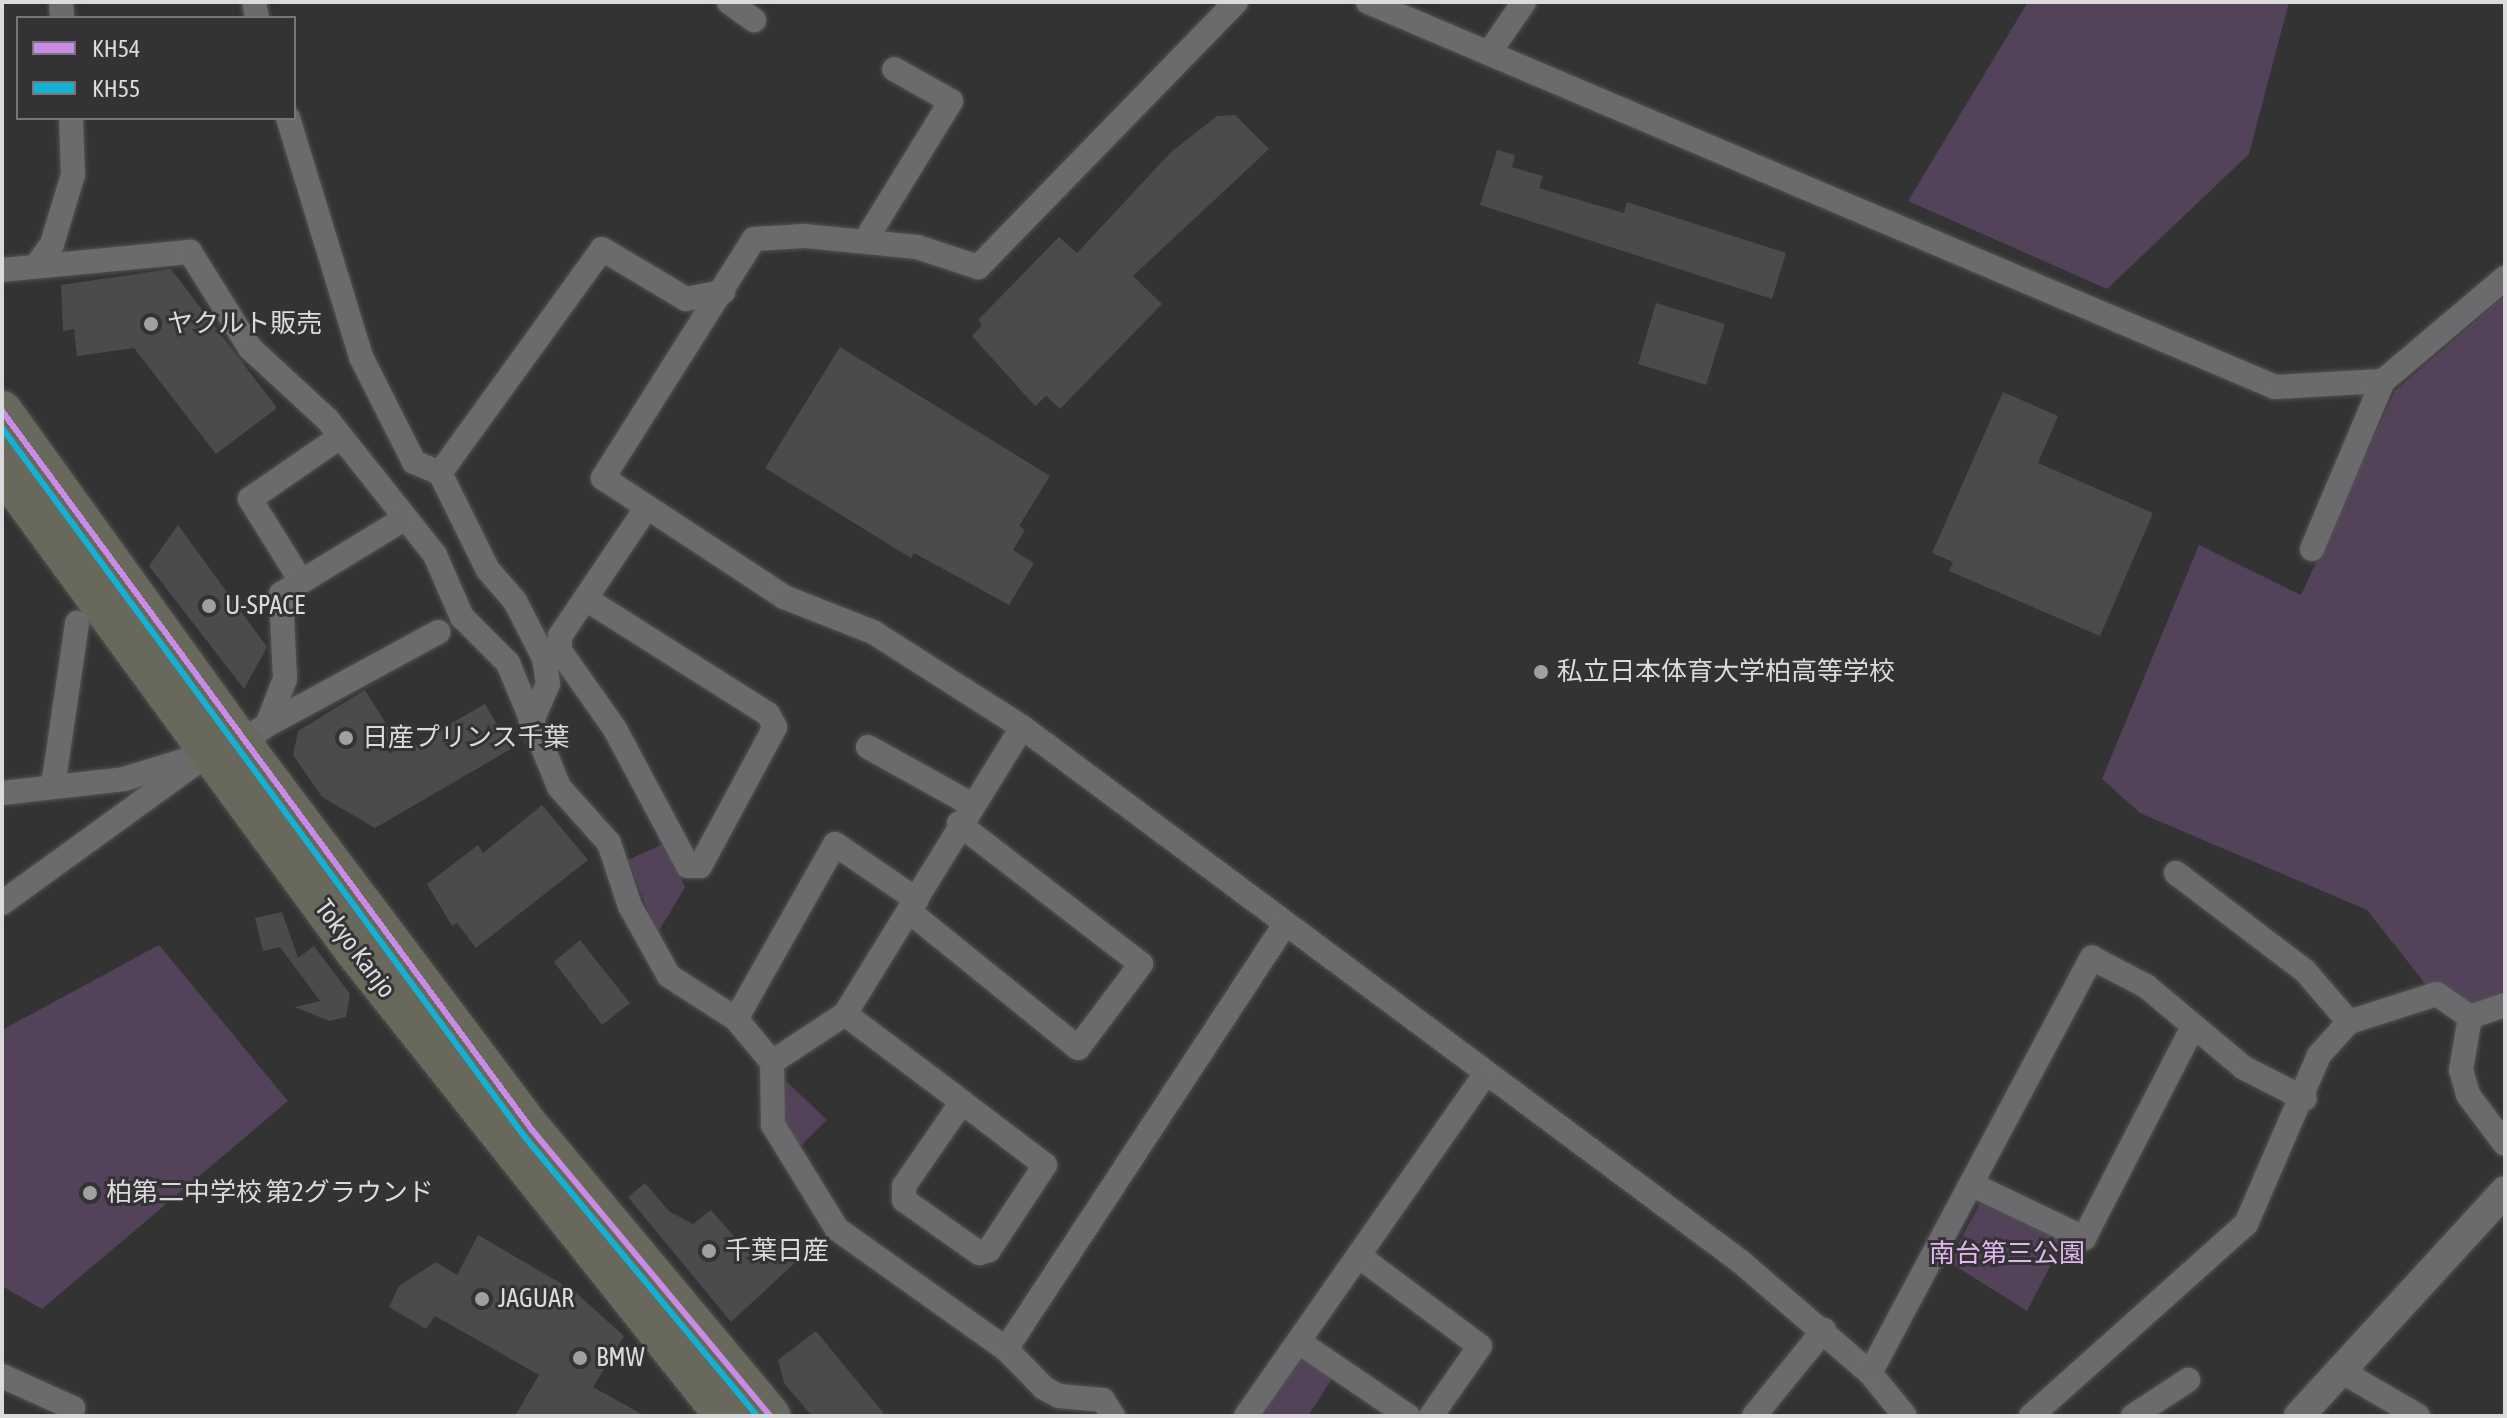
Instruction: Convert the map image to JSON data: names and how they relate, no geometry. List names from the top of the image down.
{
  "streets": {
    "highway": ["Tokyo Kanjo"]
  },
  "parks": ["南台第三公園"],
  "places": [
    "ヤクルト販売",
    "U-SPACE",
    "私立日本体育大学柏高等学校",
    "日産プリンス千葉",
    "柏第二中学校 第2グラウンド",
    "千葉日産",
    "JAGUAR",
    "BMW"
  ],
  "lines": ["transit line KH54", "transit line KH55"],
  "legend": ["KH54", "KH55"]
}
